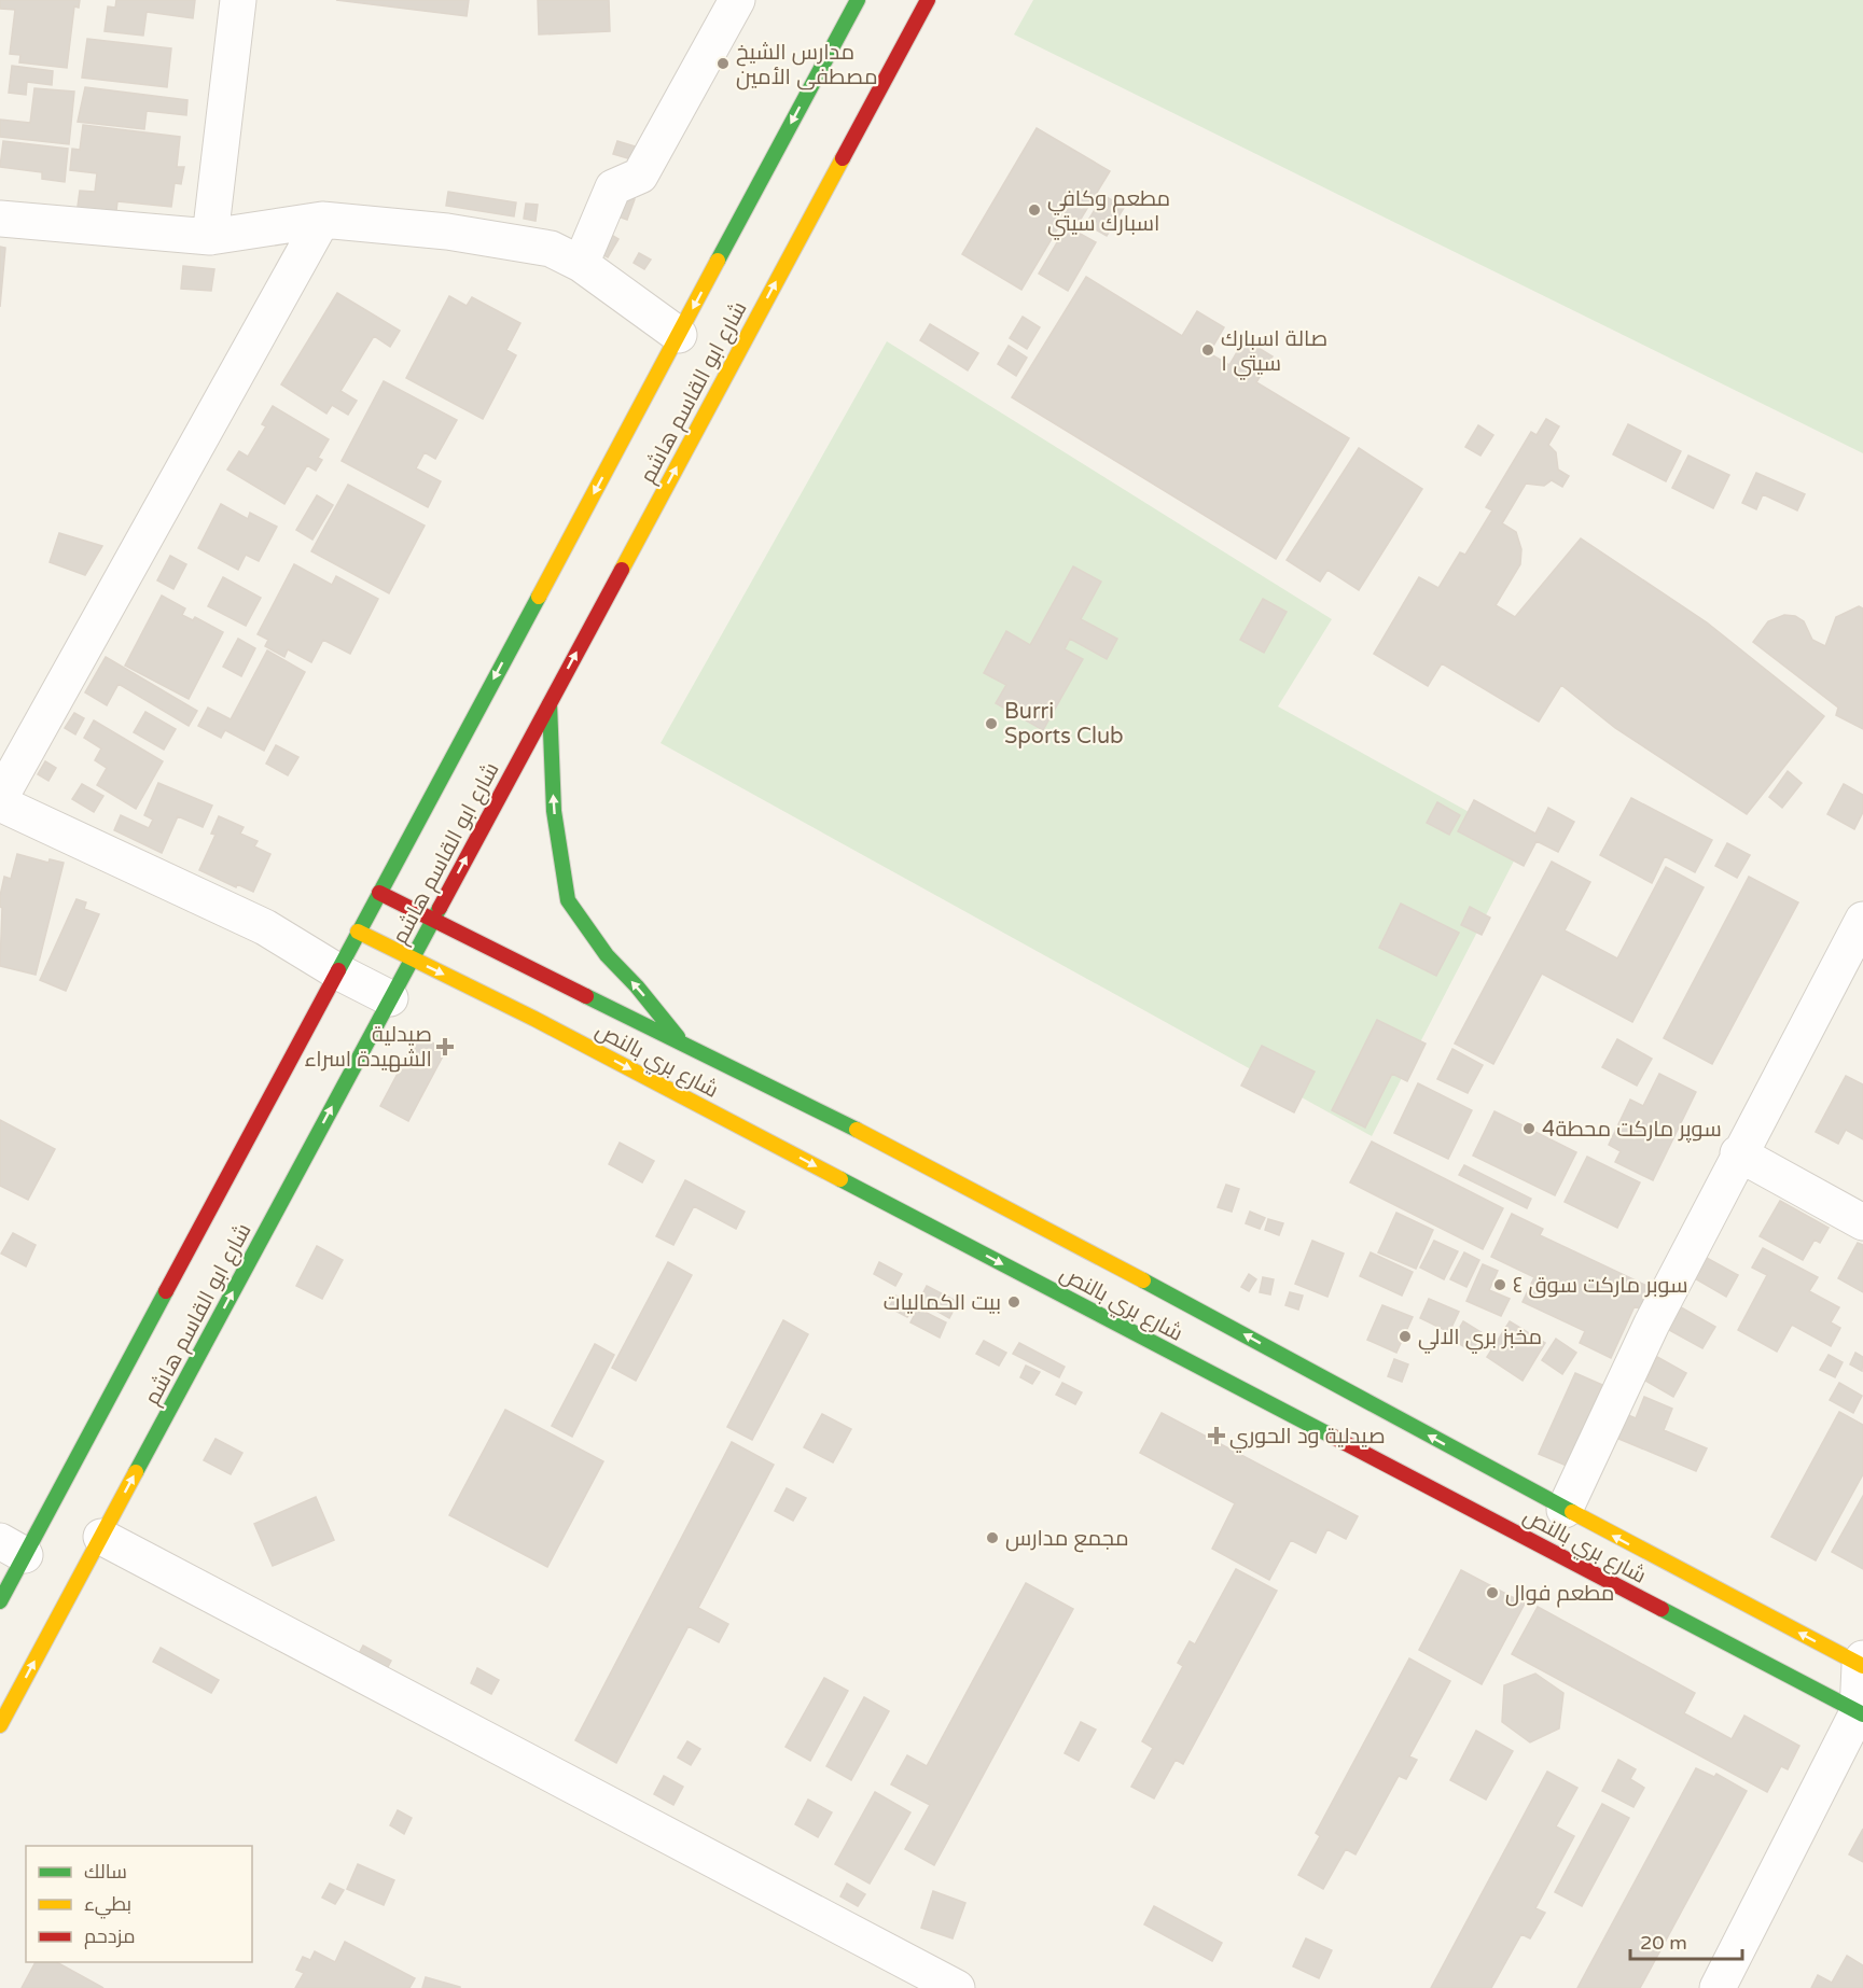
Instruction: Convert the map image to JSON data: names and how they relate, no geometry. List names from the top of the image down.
{
  "streets": {
    "main road": ["شارع ابو القاسم هاشم", "شارع بري بالنص"]
  },
  "crossings": [
    ["شارع ابو القاسم هاشم", "شارع بري بالنص"]
  ],
  "places": {
    "other": [
      "مدارس الشيخ مصطفى الأمين",
      "مطعم وكافي اسبارك سيتي",
      "صالة اسبارك سيتي ١",
      "Burri Sports Club",
      "سوپر مارکت محطة4",
      "سوبر ماركت سوق ٤",
      "بيت الكماليات",
      "مخبز بري الالي",
      "مجمع مدارس",
      "مطعم فوال"
    ],
    "health": ["صيدلية الشهيدة اسراء", "صيدلية ود الحوري"]
  },
  "legend": ["سالك", "بطيء", "مزدحم"],
  "scale_bar": "20 m"
}
